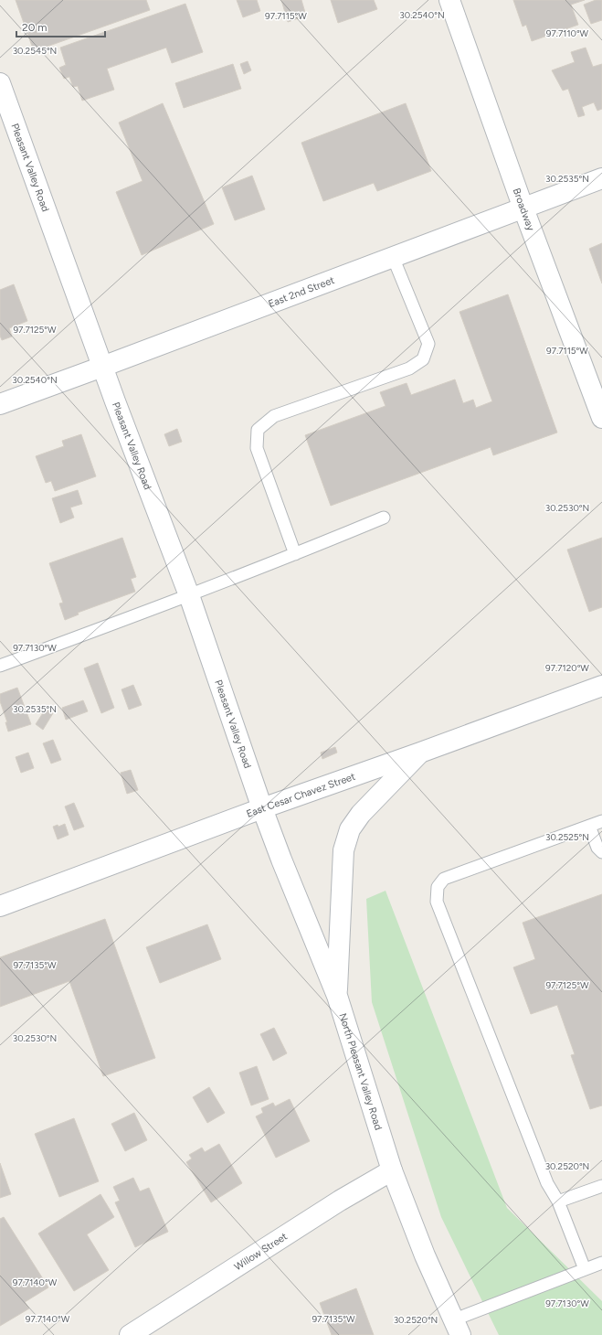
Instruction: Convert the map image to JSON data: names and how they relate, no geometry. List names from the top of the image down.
{
  "streets": {
    "main road": [
      "Pleasant Valley Road",
      "Broadway",
      "East 2nd Street",
      "East Cesar Chavez Street",
      "North Pleasant Valley Road",
      "Willow Street"
    ]
  },
  "crossings": [
    ["Pleasant Valley Road", "East 2nd Street"],
    ["Pleasant Valley Road", "East Cesar Chavez Street"],
    ["Pleasant Valley Road", "North Pleasant Valley Road"],
    ["Broadway", "East 2nd Street"],
    ["East Cesar Chavez Street", "North Pleasant Valley Road"],
    ["North Pleasant Valley Road", "Willow Street"]
  ],
  "scale_bar": "20 m",
  "coordinates": [
    "30.2540°N",
    "97.7115°W",
    "97.7110°W",
    "30.2545°N",
    "30.2535°N",
    "97.7125°W",
    "30.2530°N",
    "97.7130°W",
    "97.7120°W",
    "30.2525°N",
    "97.7135°W",
    "30.2520°N",
    "97.7140°W"
  ]
}
